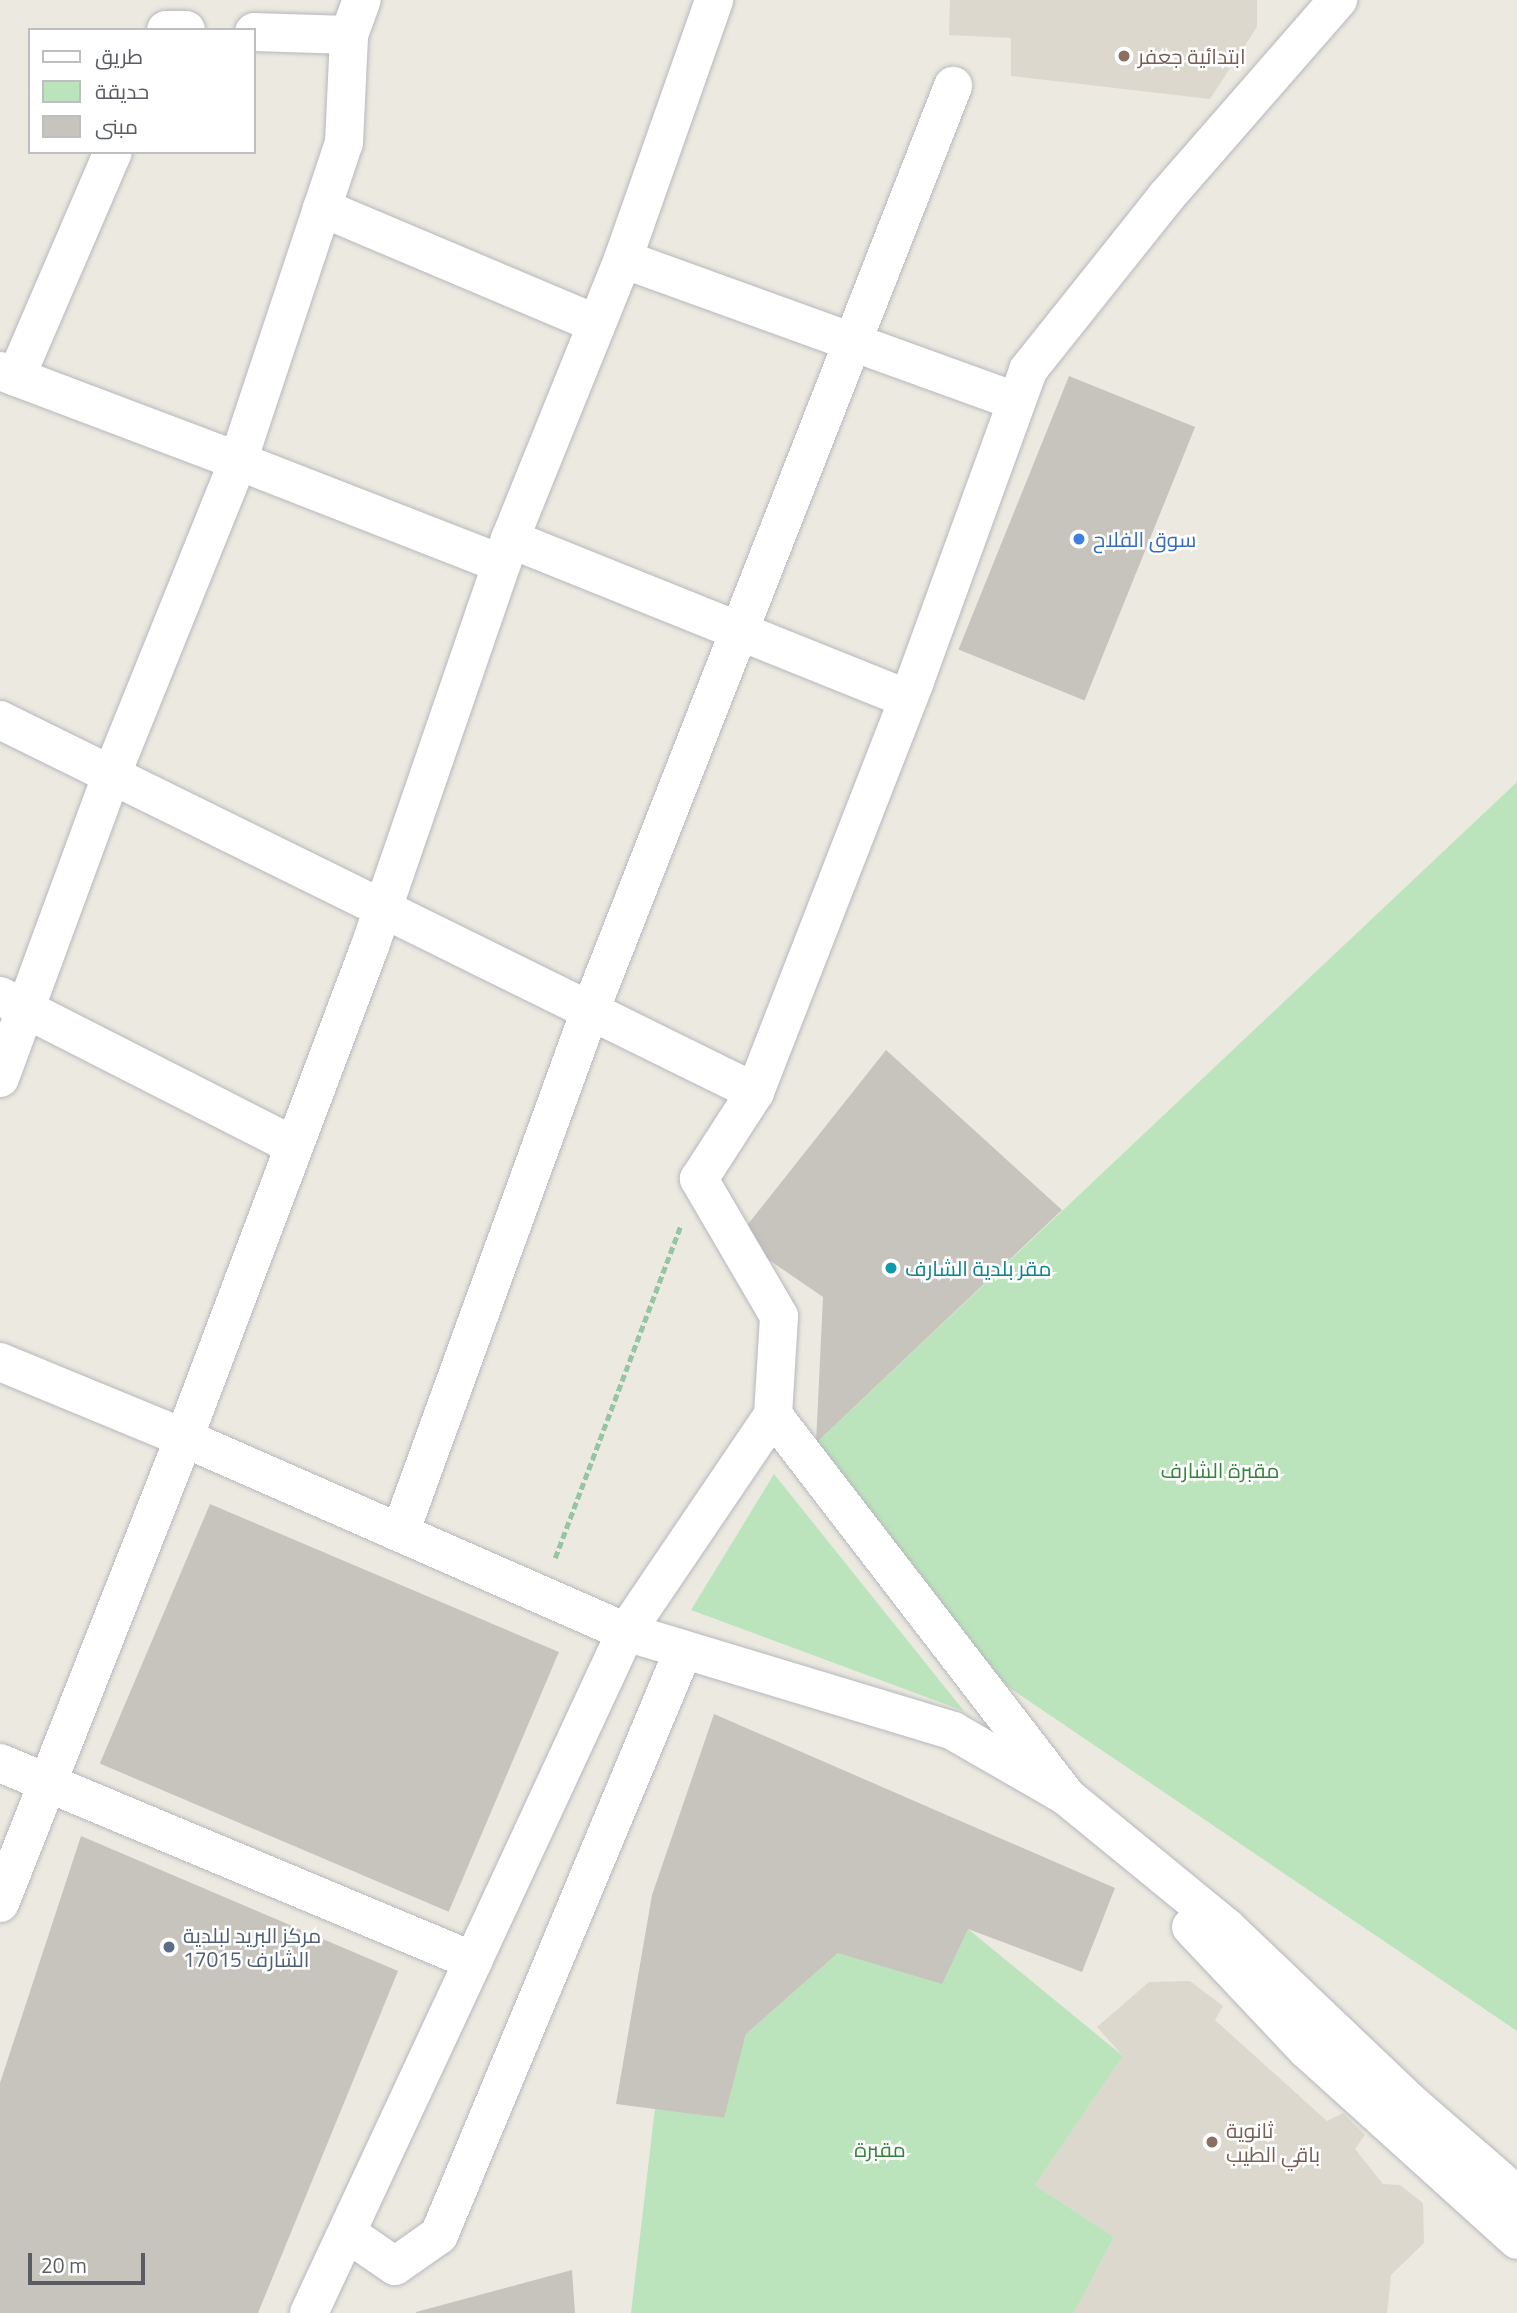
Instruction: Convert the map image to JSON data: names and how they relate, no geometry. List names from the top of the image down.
{
  "parks": ["مقبرة الشارف", "مقبرة"],
  "places": [
    "ابتدائية جعفر",
    "سوق الفلاح",
    "مقر بلدية الشارف",
    "مركز البريد لبلدية الشارف 17015",
    "ثانوية باقي الطيب"
  ],
  "legend": ["طريق", "حديقة", "مبنى"],
  "scale_bar": "20 m"
}
